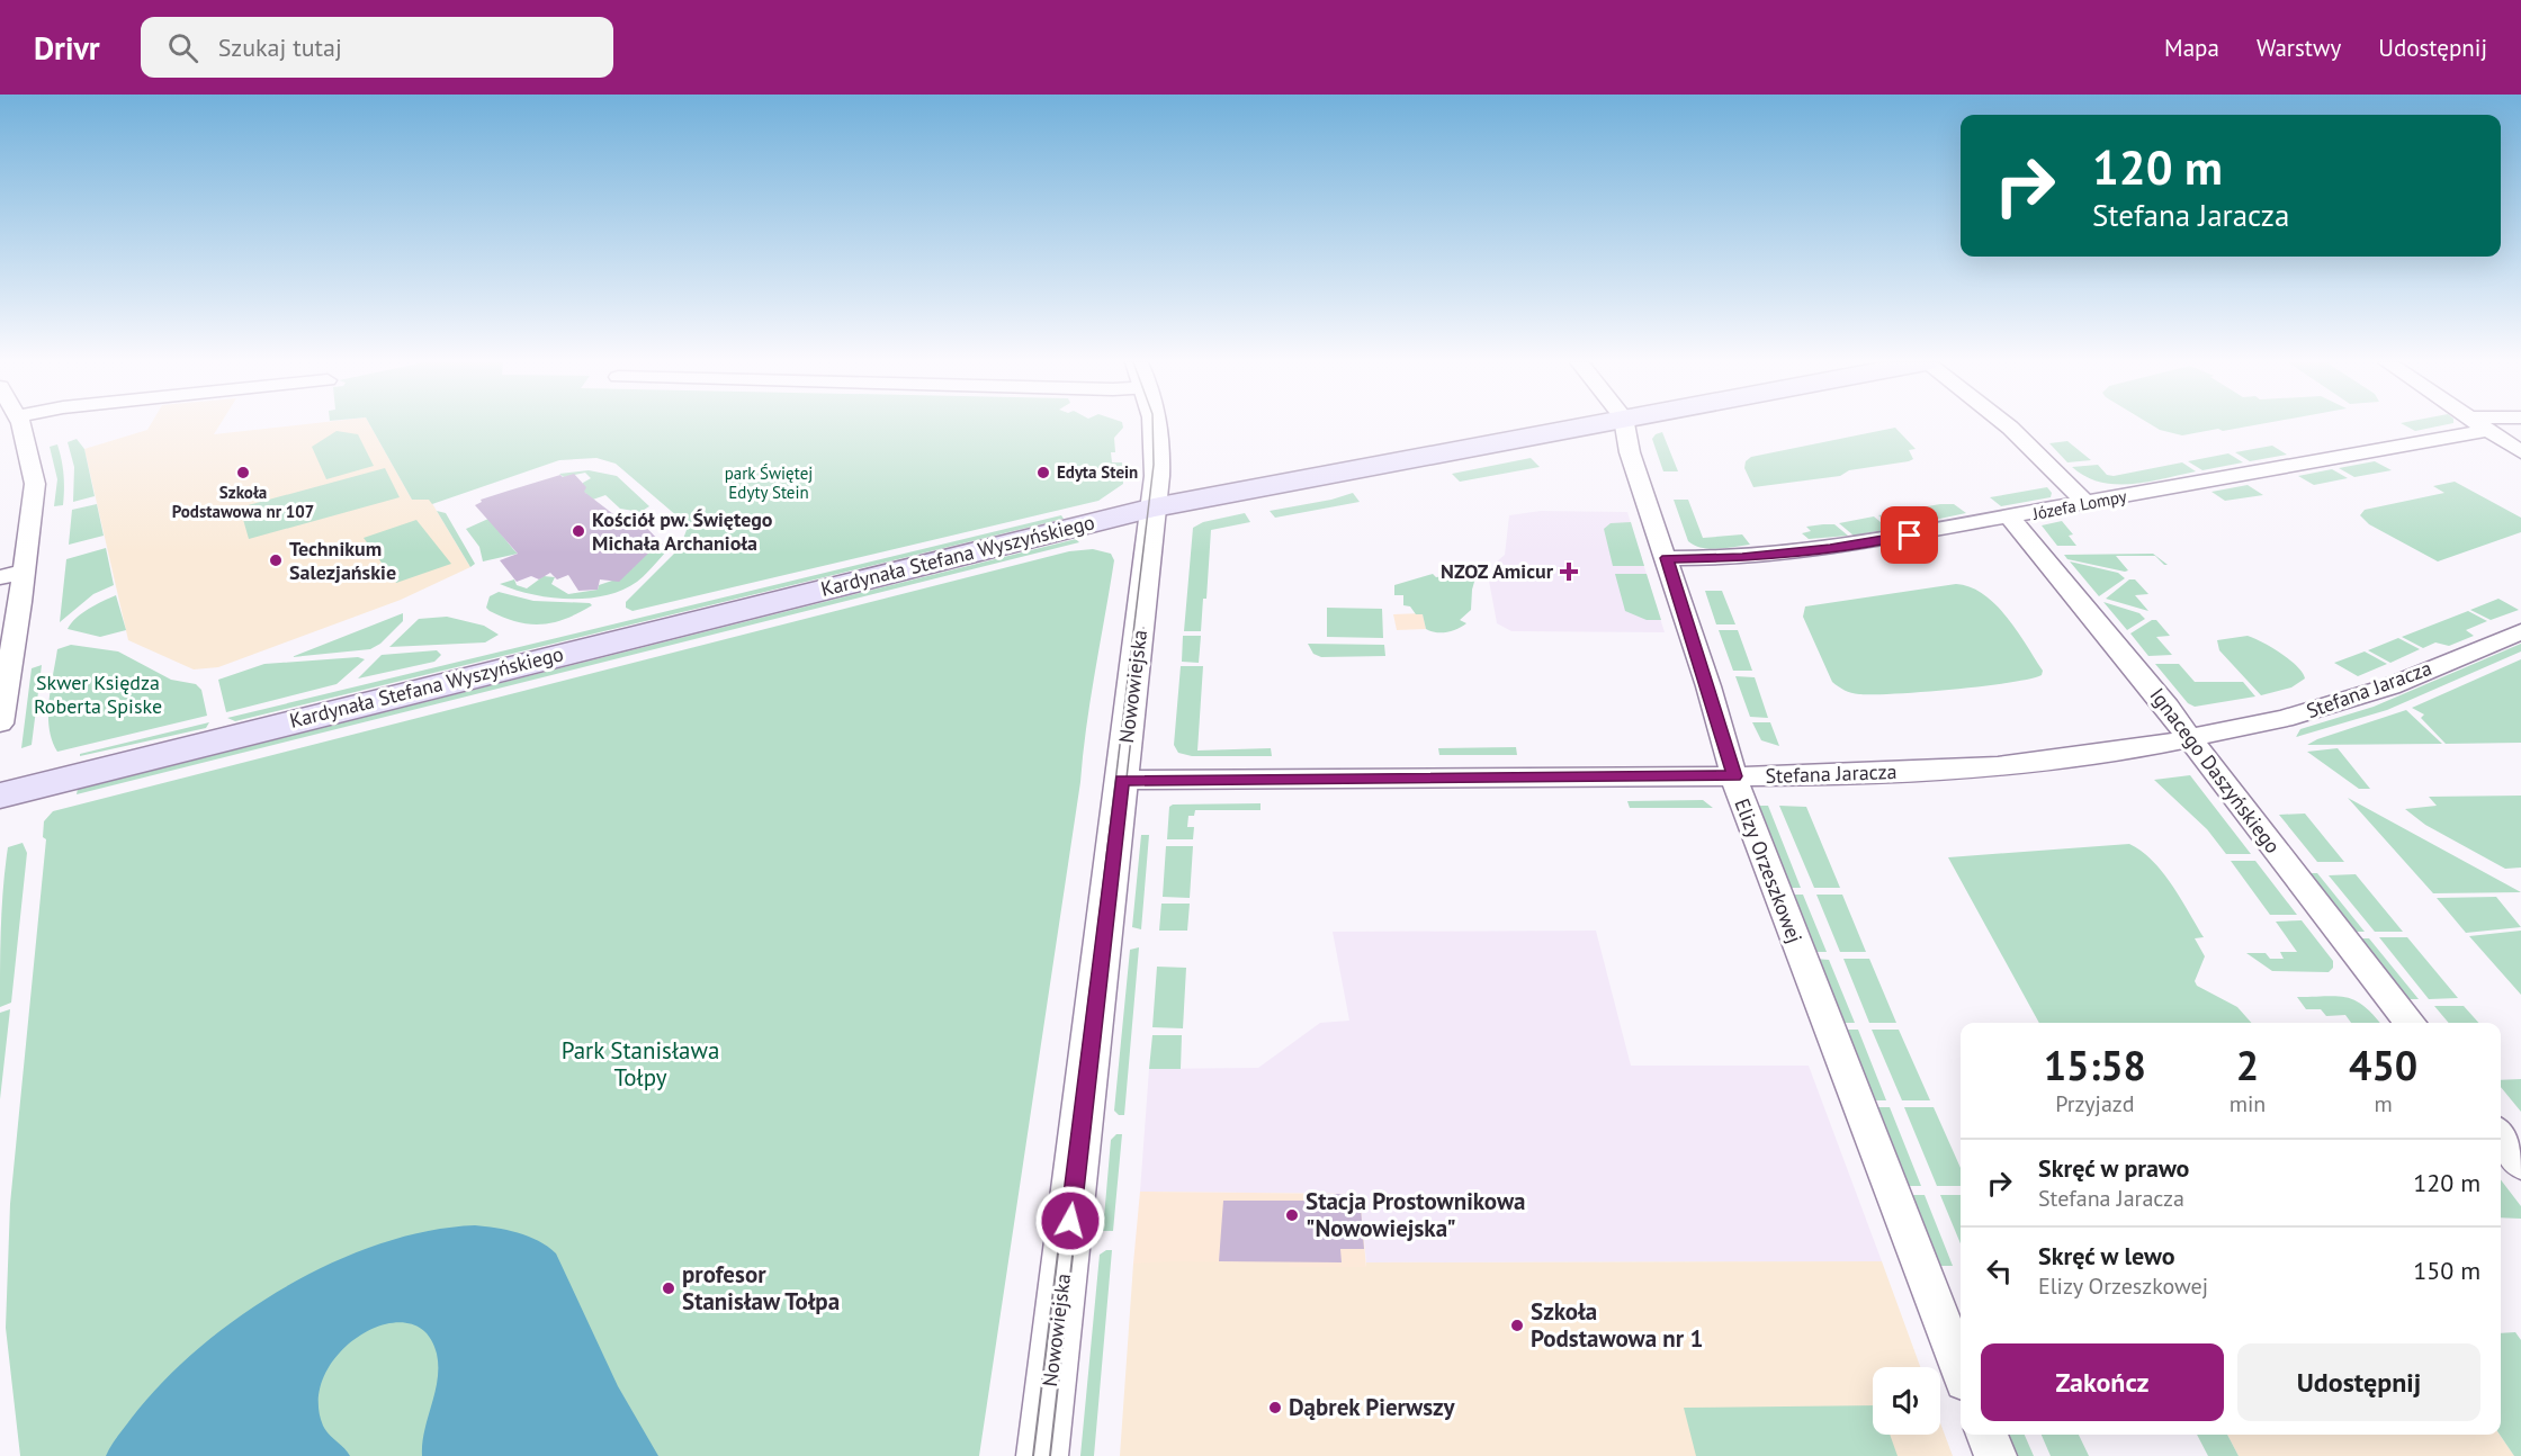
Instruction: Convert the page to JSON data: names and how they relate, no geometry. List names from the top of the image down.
{
  "streets": {
    "main road": ["Kardynała Stefana Wyszyńskiego"],
    "street": [
      "Józefa Lompy",
      "Nowowiejska",
      "Stefana Jaracza",
      "Ignacego Daszyńskiego",
      "Elizy Orzeszkowej"
    ]
  },
  "crossings": [
    ["Józefa Lompy", "Ignacego Daszyńskiego"],
    ["Józefa Lompy", "Elizy Orzeszkowej"],
    ["Kardynała Stefana Wyszyńskiego", "Nowowiejska"],
    ["Nowowiejska", "Stefana Jaracza"],
    ["Stefana Jaracza", "Ignacego Daszyńskiego"],
    ["Stefana Jaracza", "Elizy Orzeszkowej"]
  ],
  "parks": ["park Świętej Edyty Stein", "Skwer Księdza Roberta Spiske", "Park Stanisława Tołpy"],
  "places": {
    "other": [
      "Szkoła Podstawowa nr 107",
      "Edyta Stein",
      "Kościół pw. Świętego Michała Archanioła",
      "Technikum Salezjańskie",
      "Stacja Prostownikowa \"Nowowiejska\"",
      "profesor Stanisław Tołpa",
      "Szkoła Podstawowa nr 1",
      "Dąbrek Pierwszy"
    ],
    "health": ["NZOZ Amicur"]
  },
  "page": {
    "header": "Drivr",
    "search": "Szukaj tutaj",
    "nav": ["Mapa", "Warstwy", "Udostępnij"],
    "turn": ["120 m", "Stefana Jaracza"],
    "eta": [
      "15:58",
      "Przyjazd",
      "2",
      "min",
      "450",
      "m"
    ],
    "list": [
      {
        "name": "Skręć w prawo",
        "note": "Stefana Jaracza",
        "value": "120 m"
      },
      {
        "name": "Skręć w lewo",
        "note": "Elizy Orzeszkowej",
        "value": "150 m"
      }
    ],
    "buttons": ["Zakończ", "Udostępnij"]
  }
}
